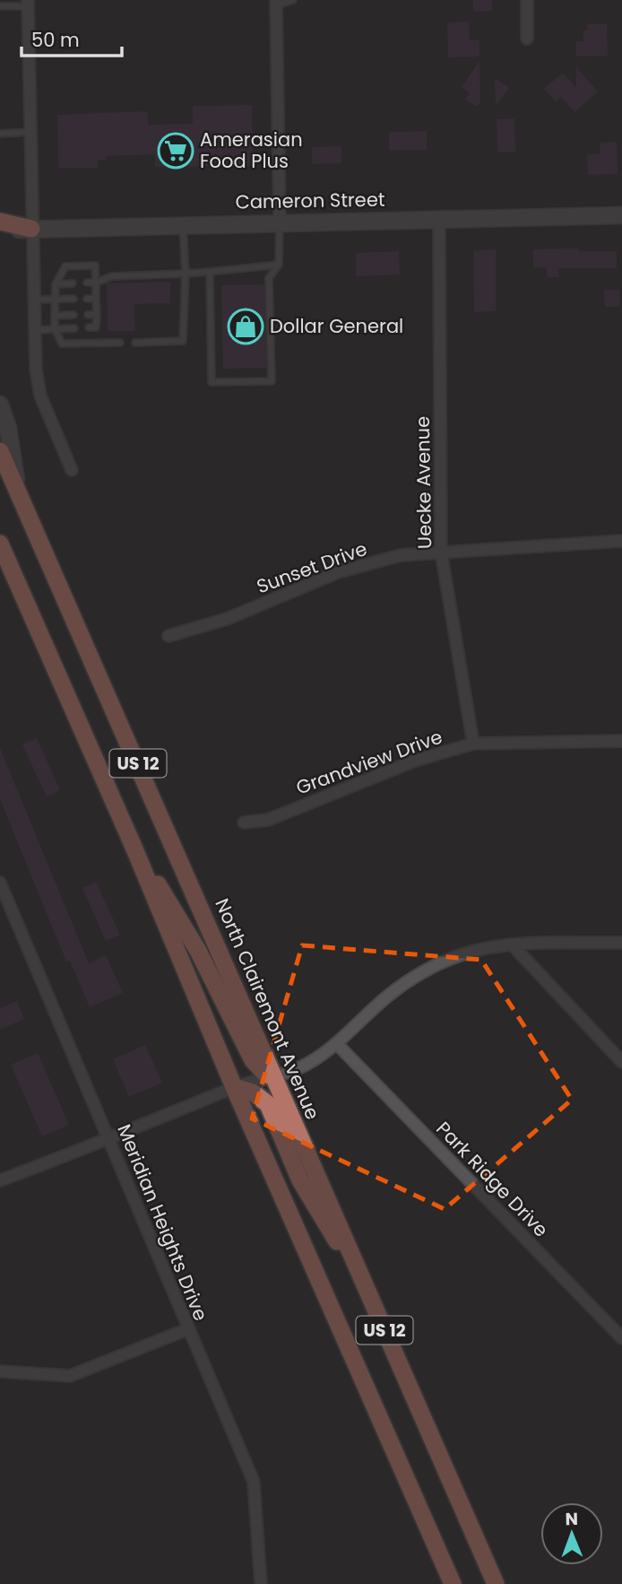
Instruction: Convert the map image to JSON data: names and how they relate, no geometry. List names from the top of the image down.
{
  "streets": {
    "main road": ["Cameron Street", "US 12", "North Clairemont Avenue"],
    "street": [
      "Uecke Avenue",
      "Sunset Drive",
      "Grandview Drive",
      "Park Ridge Drive",
      "Meridian Heights Drive"
    ]
  },
  "crossings": [
    ["Cameron Street", "Uecke Avenue"],
    ["Uecke Avenue", "Sunset Drive"],
    ["Uecke Avenue", "Grandview Drive"]
  ],
  "places": {
    "supermarket": ["Amerasian Food Plus"],
    "shop": ["Dollar General"]
  },
  "scale_bar": "50 m",
  "north": "top"
}
